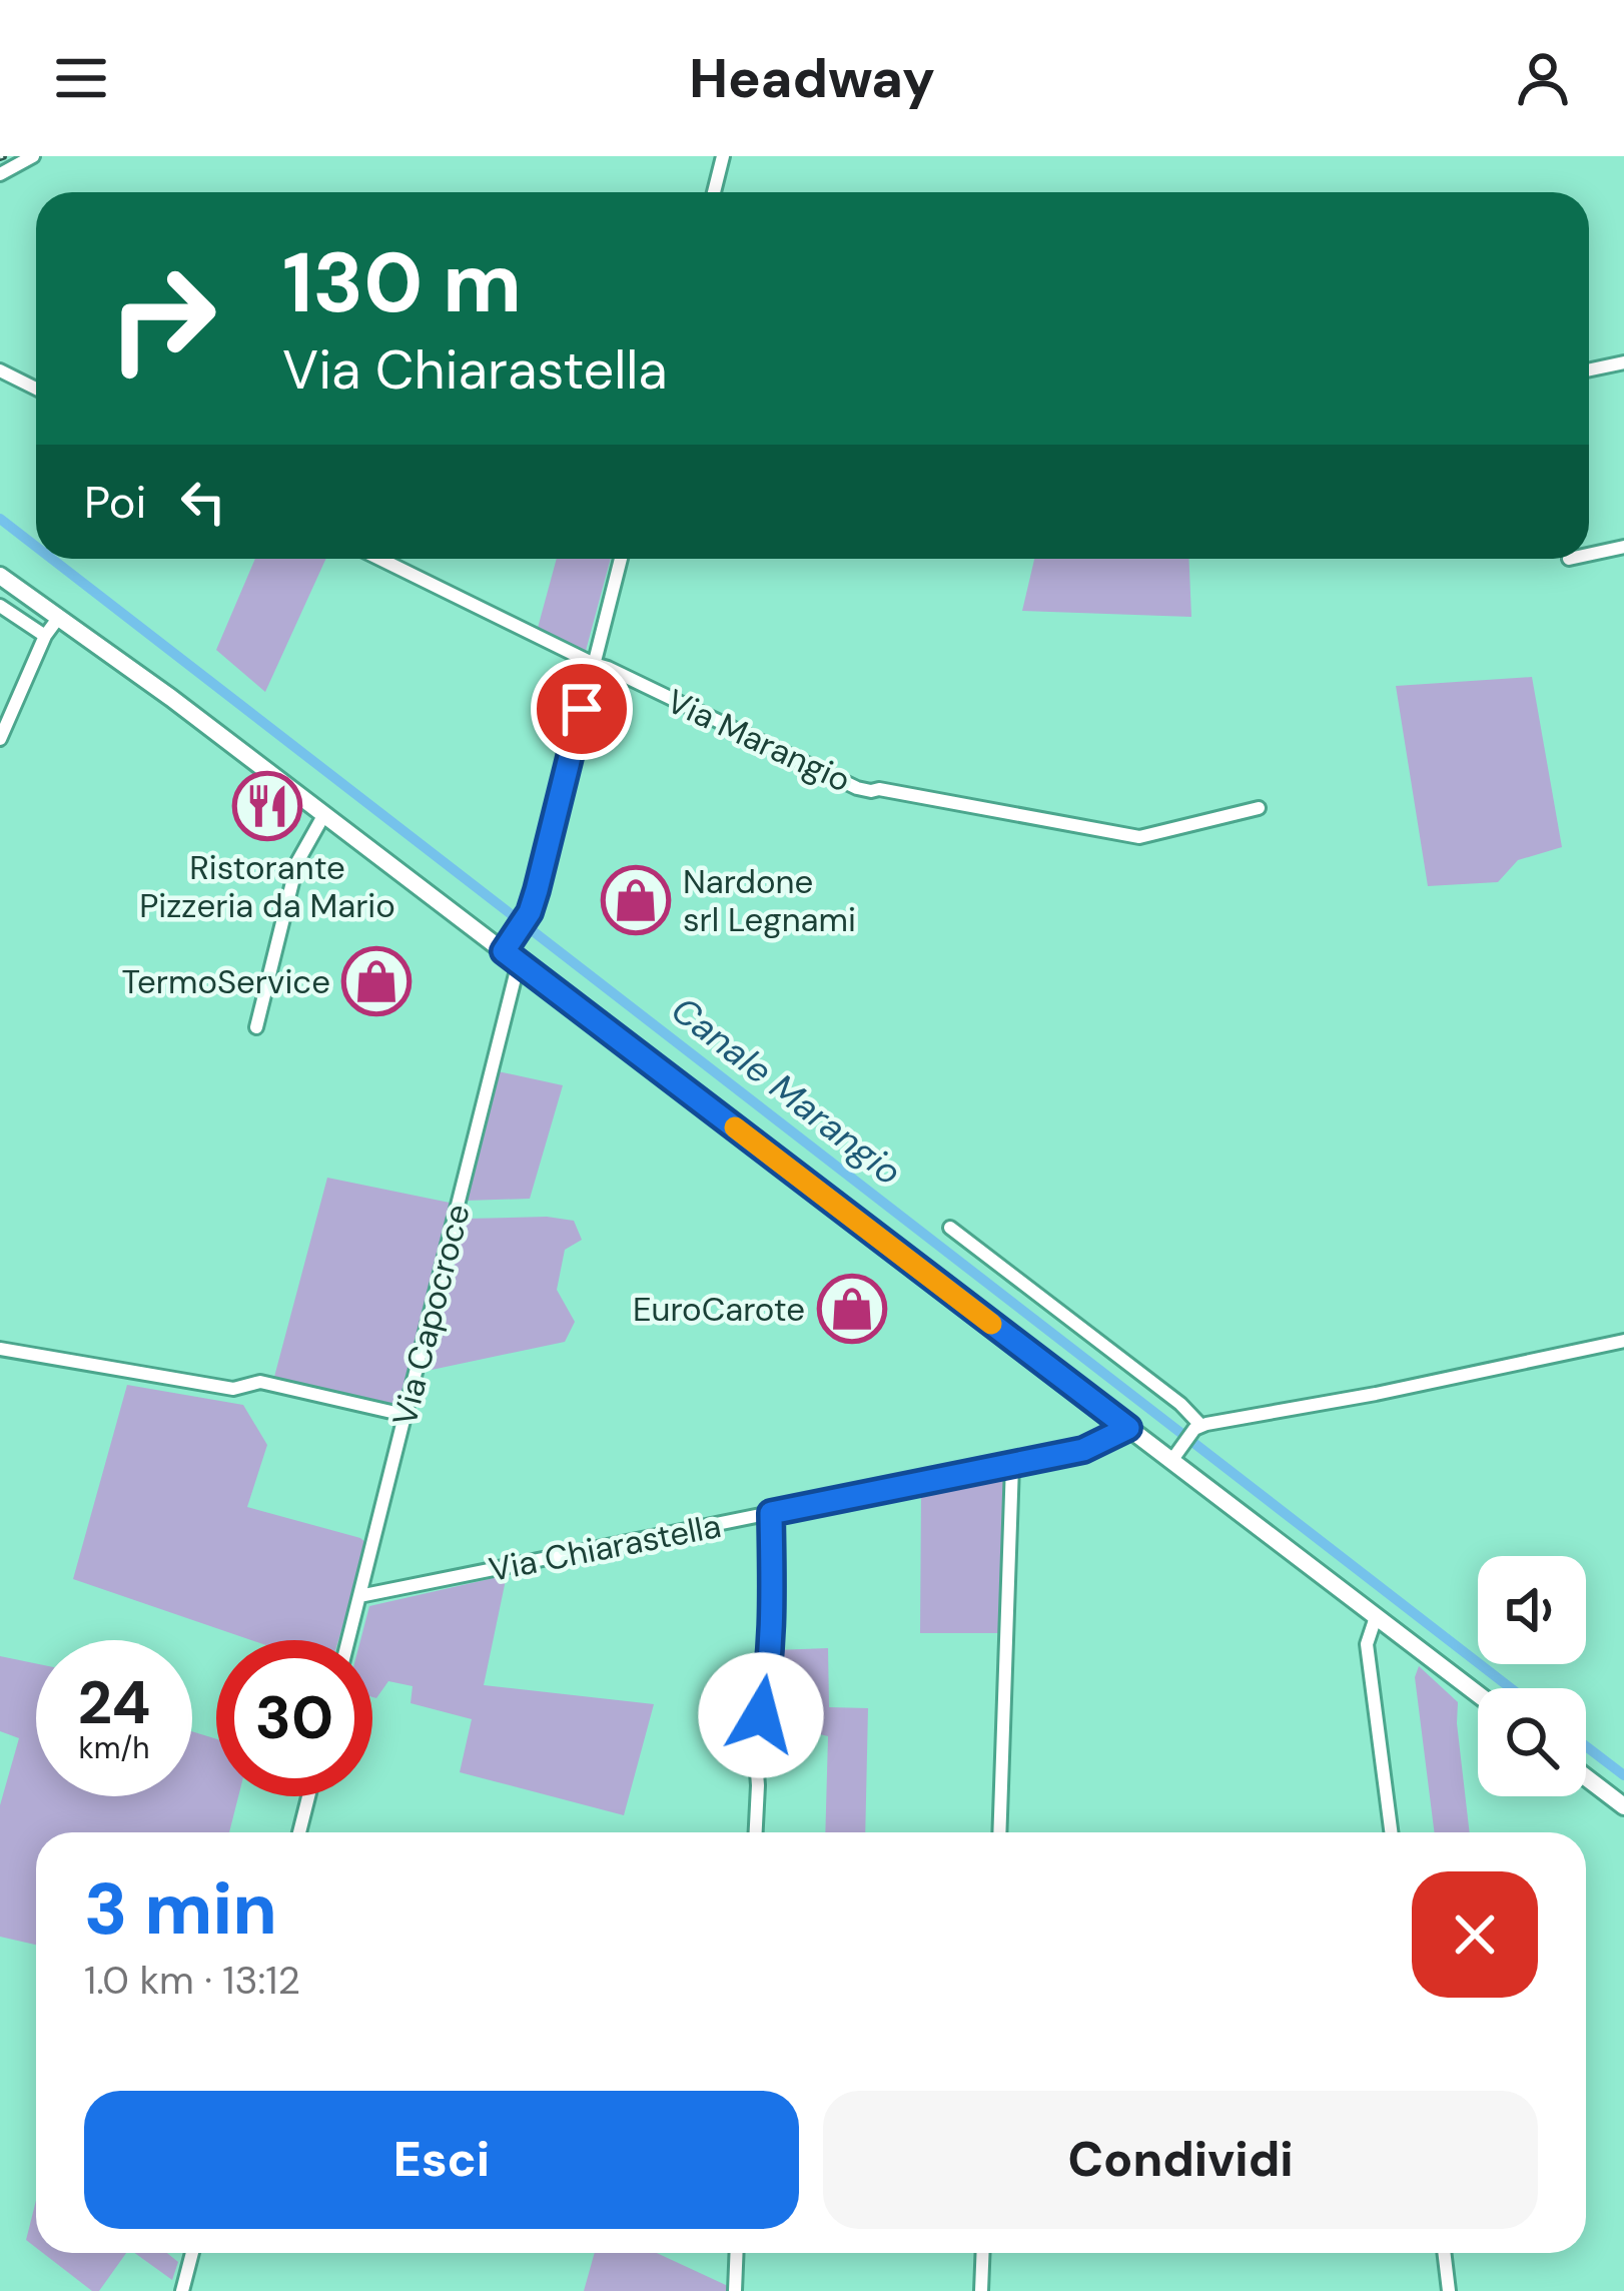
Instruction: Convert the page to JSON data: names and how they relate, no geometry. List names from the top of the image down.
{
  "streets": {
    "street": ["Via Marangio", "Via Capocroce", "Via Chiarastella"]
  },
  "crossings": [
    ["Via Capocroce", "Via Chiarastella"]
  ],
  "water": ["Canale Marangio"],
  "places": {
    "restaurant": ["Ristorante Pizzeria da Mario"],
    "shop": ["Nardone srl Legnami", "TermoService", "EuroCarote"]
  },
  "page": {
    "header": "Headway",
    "turn": ["130 m", "Via Chiarastella"],
    "then": "Poi",
    "speed": "24 km/h",
    "limit": "30",
    "heading": ["3 min", "1.0 km · 13:12"],
    "buttons": ["Esci", "Condividi"]
  }
}
